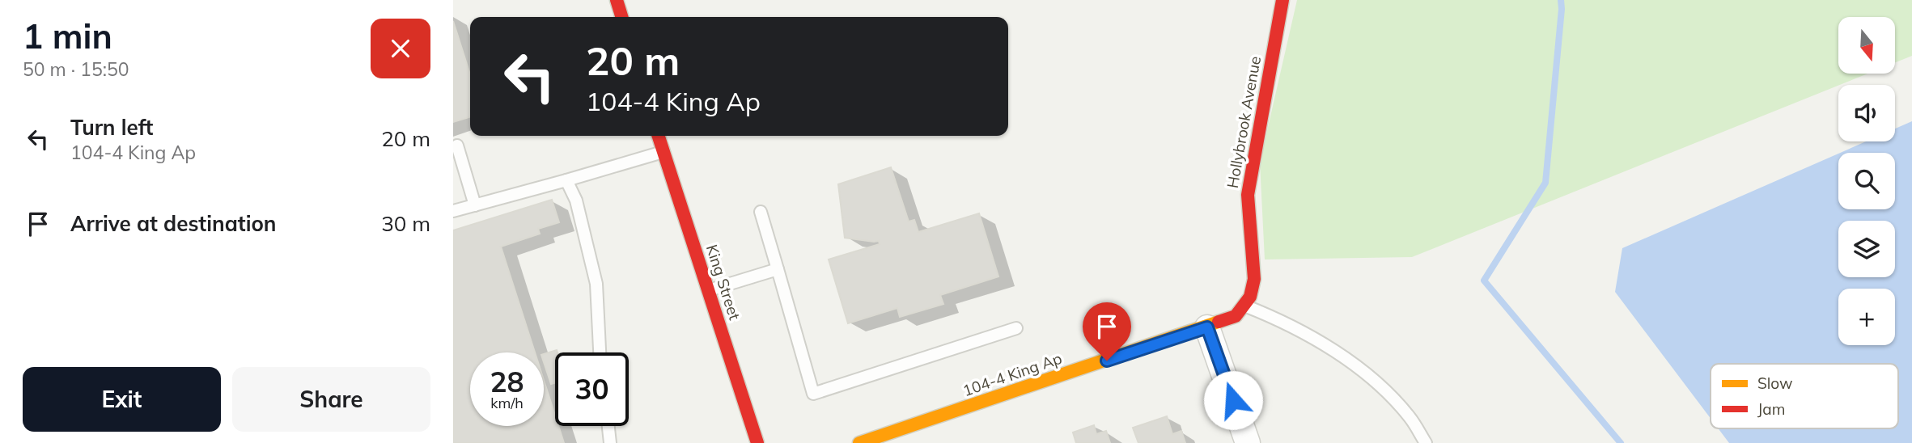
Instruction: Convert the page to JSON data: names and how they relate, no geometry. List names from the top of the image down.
{
  "streets": {
    "street": ["Hollybrook Avenue", "King Street", "104-4 King Ap"]
  },
  "legend": ["Slow", "Jam"],
  "north": "bottom",
  "page": {
    "heading": ["1 min", "50 m · 15:50"],
    "map_buttons": "+",
    "turn": ["20 m", "104-4 King Ap"],
    "list": [
      {
        "name": "Turn left",
        "note": "104-4 King Ap",
        "value": "20 m"
      },
      {
        "name": "Arrive at destination",
        "value": "30 m"
      }
    ],
    "speed": "28 km/h",
    "limit": "30",
    "buttons": ["Exit", "Share"]
  }
}
